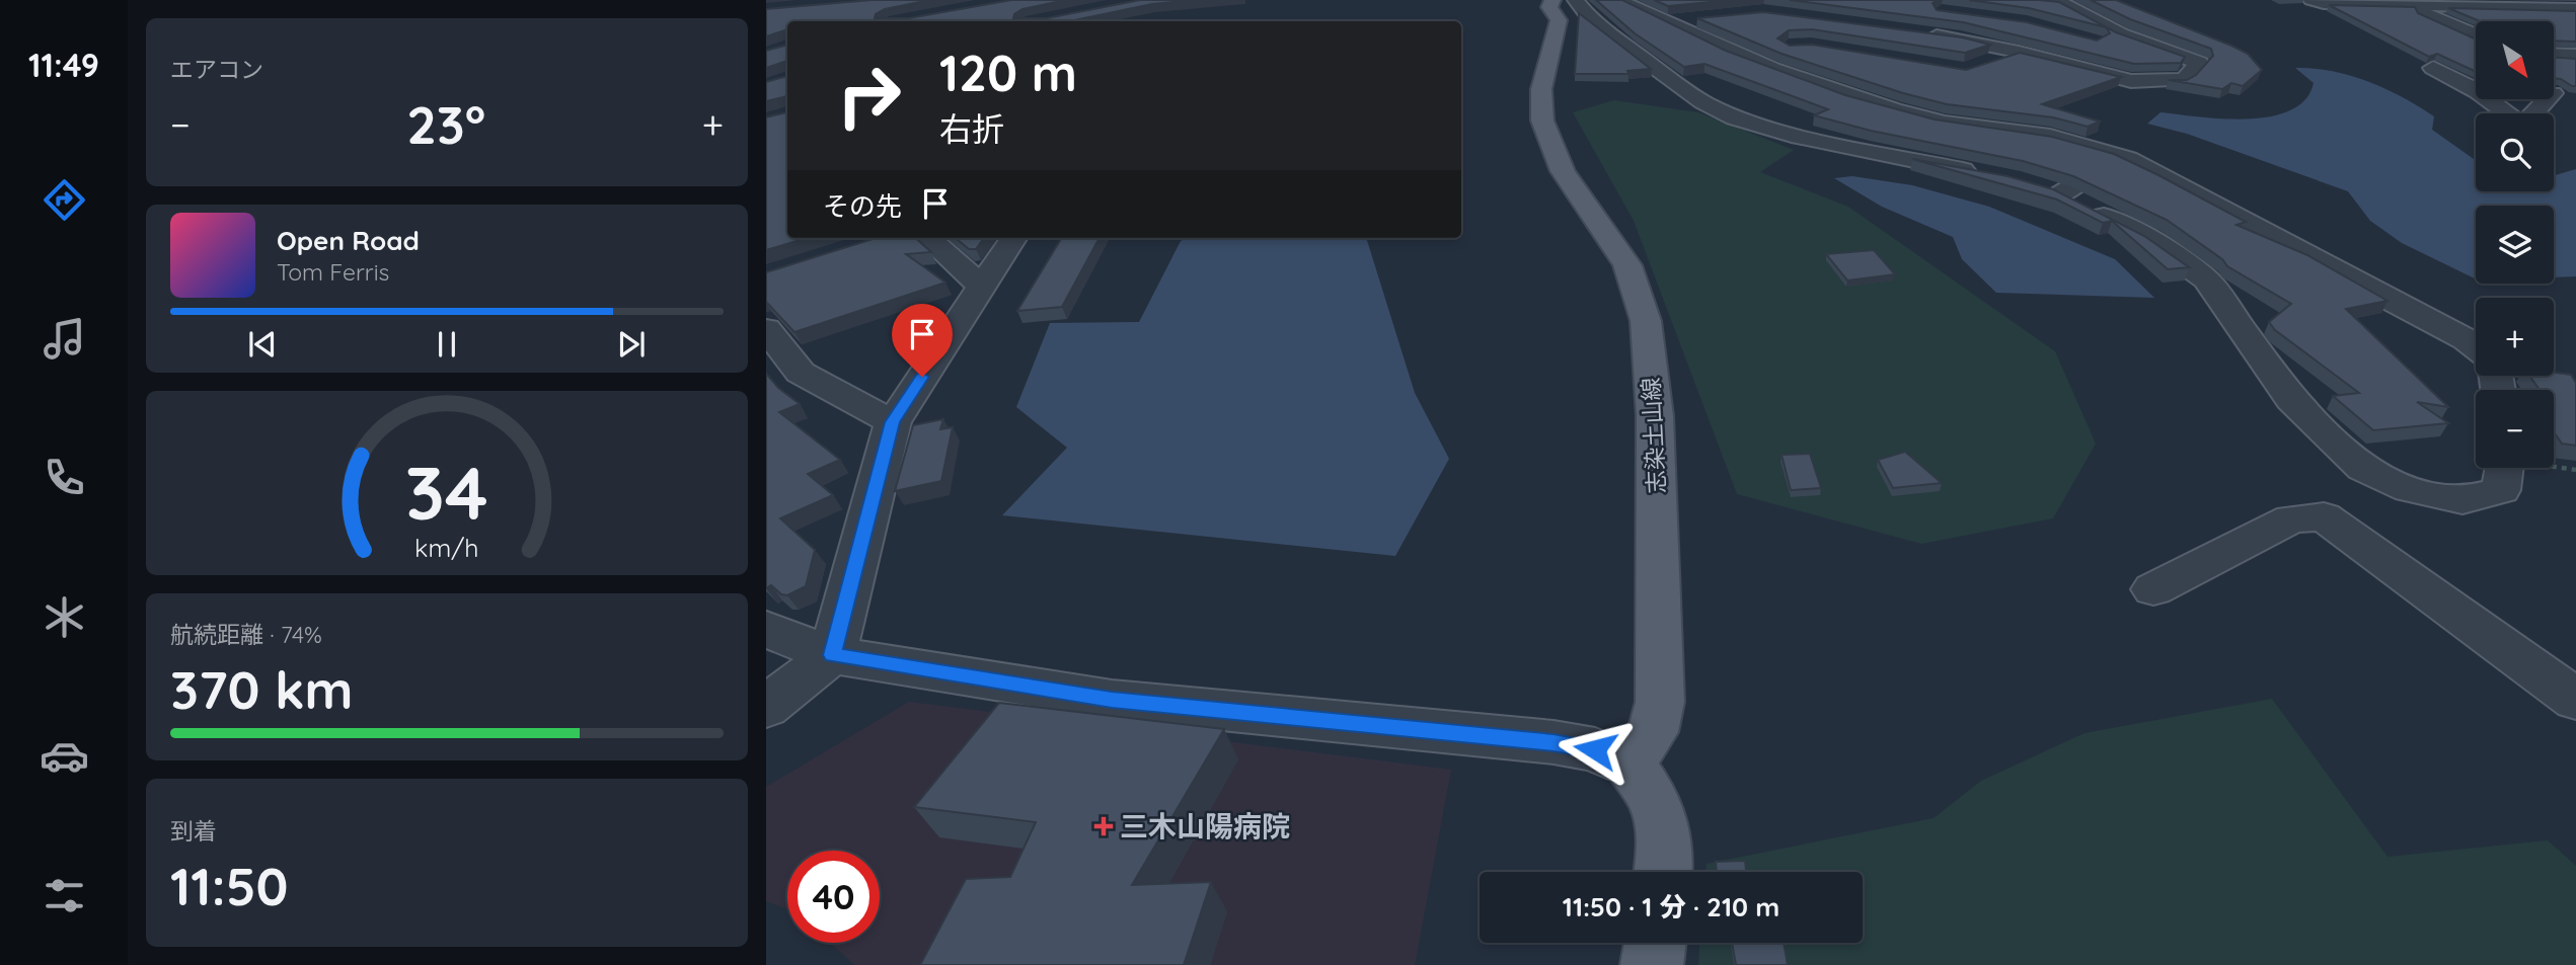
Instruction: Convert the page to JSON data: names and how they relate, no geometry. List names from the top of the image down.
{
  "streets": {
    "main road": ["志染土山線"]
  },
  "places": {
    "health": ["三木山陽病院"]
  },
  "north": "bottom right",
  "page": {
    "tabs": "11:49",
    "tile": [
      "エアコン",
      ["航続距離 · 74%", "370 km"],
      ["到着", "11:50"]
    ],
    "map_buttons": ["+", "−"],
    "turn": ["120 m", "右折"],
    "heat": ["−", "23°", "+"],
    "then": "その先",
    "song": ["Open Road", "Tom Ferris"],
    "limit": "40",
    "trip": "11:50 · 1 分 · 210 m",
    "gauge": ["34", "km/h"]
  }
}
